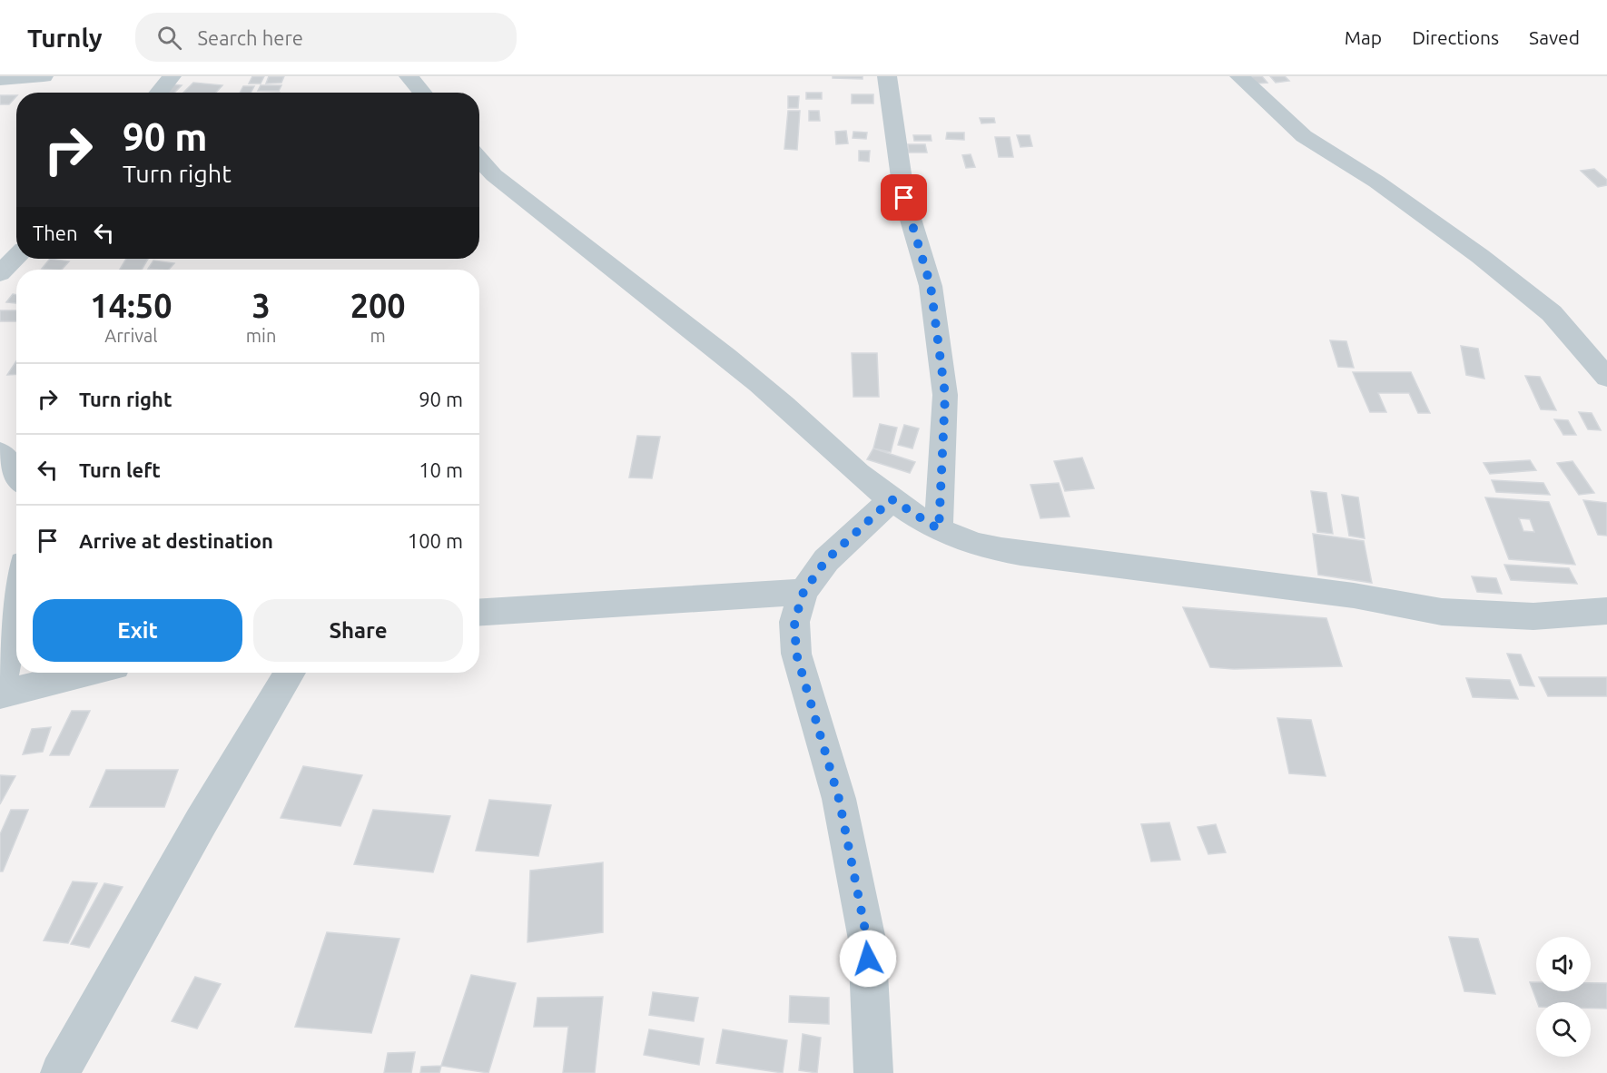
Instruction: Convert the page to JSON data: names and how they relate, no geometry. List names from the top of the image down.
{
  "page": {
    "header": "Turnly",
    "search": "Search here",
    "nav": ["Map", "Directions", "Saved"],
    "turn": ["90 m", "Turn right"],
    "then": "Then",
    "eta": [
      "14:50",
      "Arrival",
      "3",
      "min",
      "200",
      "m"
    ],
    "list": [
      {
        "name": "Turn right",
        "value": "90 m"
      },
      {
        "name": "Turn left",
        "value": "10 m"
      },
      {
        "name": "Arrive at destination",
        "value": "100 m"
      }
    ],
    "buttons": ["Exit", "Share"]
  }
}
